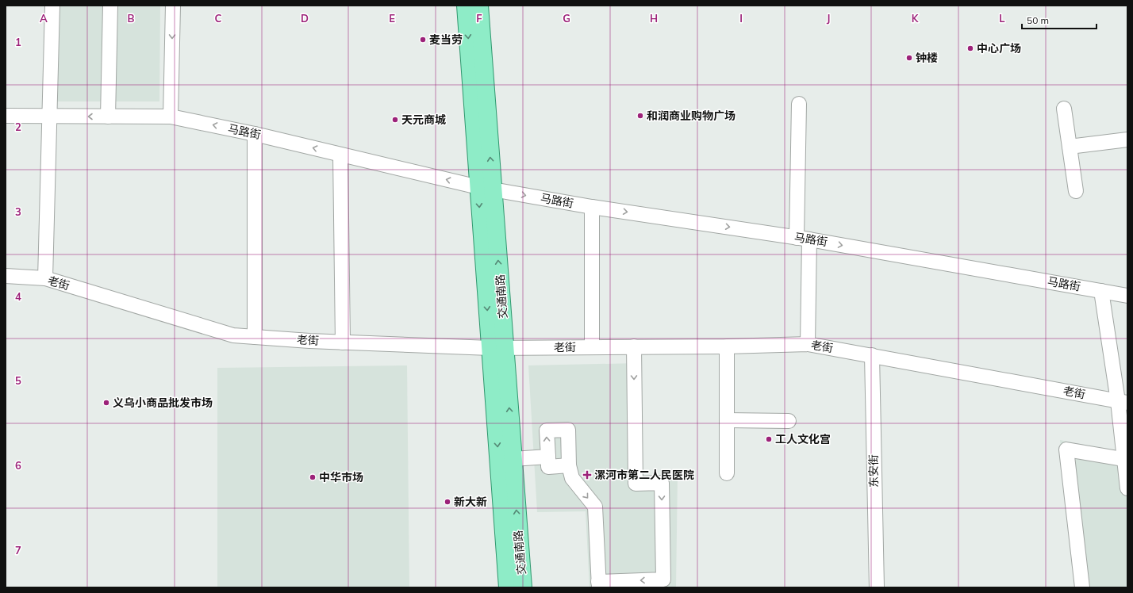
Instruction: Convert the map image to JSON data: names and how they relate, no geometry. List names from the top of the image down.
{
  "streets": {
    "main road": ["交通南路"],
    "street": ["马路街", "老街", "东安街"]
  },
  "crossings": [
    ["马路街", "交通南路"],
    ["老街", "交通南路"],
    ["老街", "东安街"]
  ],
  "places": {
    "other": [
      "麦当劳",
      "中心广场",
      "钟楼",
      "和润商业购物广场",
      "天元商城",
      "义乌小商品批发市场",
      "工人文化宫",
      "中华市场",
      "新大新"
    ],
    "health": ["漯河市第二人民医院"]
  },
  "scale_bar": "50 m",
  "grid": {
    "columns": [
      "A",
      "B",
      "C",
      "D",
      "E",
      "F",
      "G",
      "H",
      "I",
      "J",
      "K",
      "L"
    ],
    "rows": [
      "1",
      "2",
      "3",
      "4",
      "5",
      "6",
      "7"
    ]
  }
}
